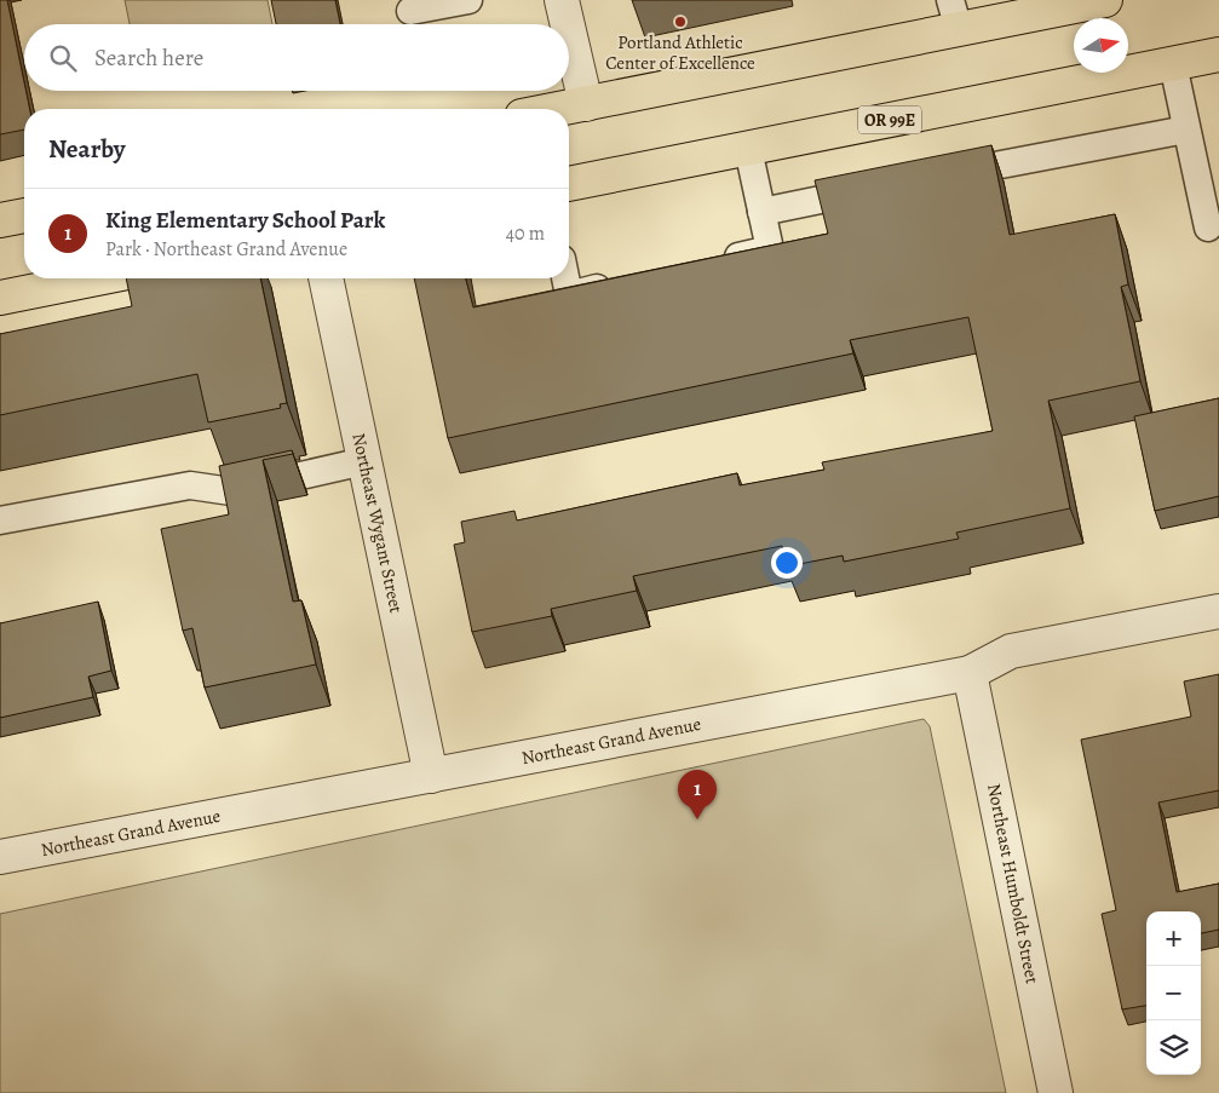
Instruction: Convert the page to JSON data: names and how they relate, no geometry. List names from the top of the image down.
{
  "streets": {
    "main road": ["OR 99E"],
    "street": ["Northeast Wygant Street", "Northeast Grand Avenue", "Northeast Humboldt Street"]
  },
  "crossings": [
    ["Northeast Wygant Street", "Northeast Grand Avenue"],
    ["Northeast Grand Avenue", "Northeast Humboldt Street"]
  ],
  "places": ["Portland Athletic Center of Excellence"],
  "north": "right",
  "page": {
    "search": "Search here",
    "heading": "Nearby",
    "list": [
      {
        "mark": "1",
        "name": "King Elementary School Park",
        "note": "Park · Northeast Grand Avenue",
        "value": "40 m"
      }
    ],
    "pins": "1",
    "map_buttons": ["+", "−"]
  }
}
